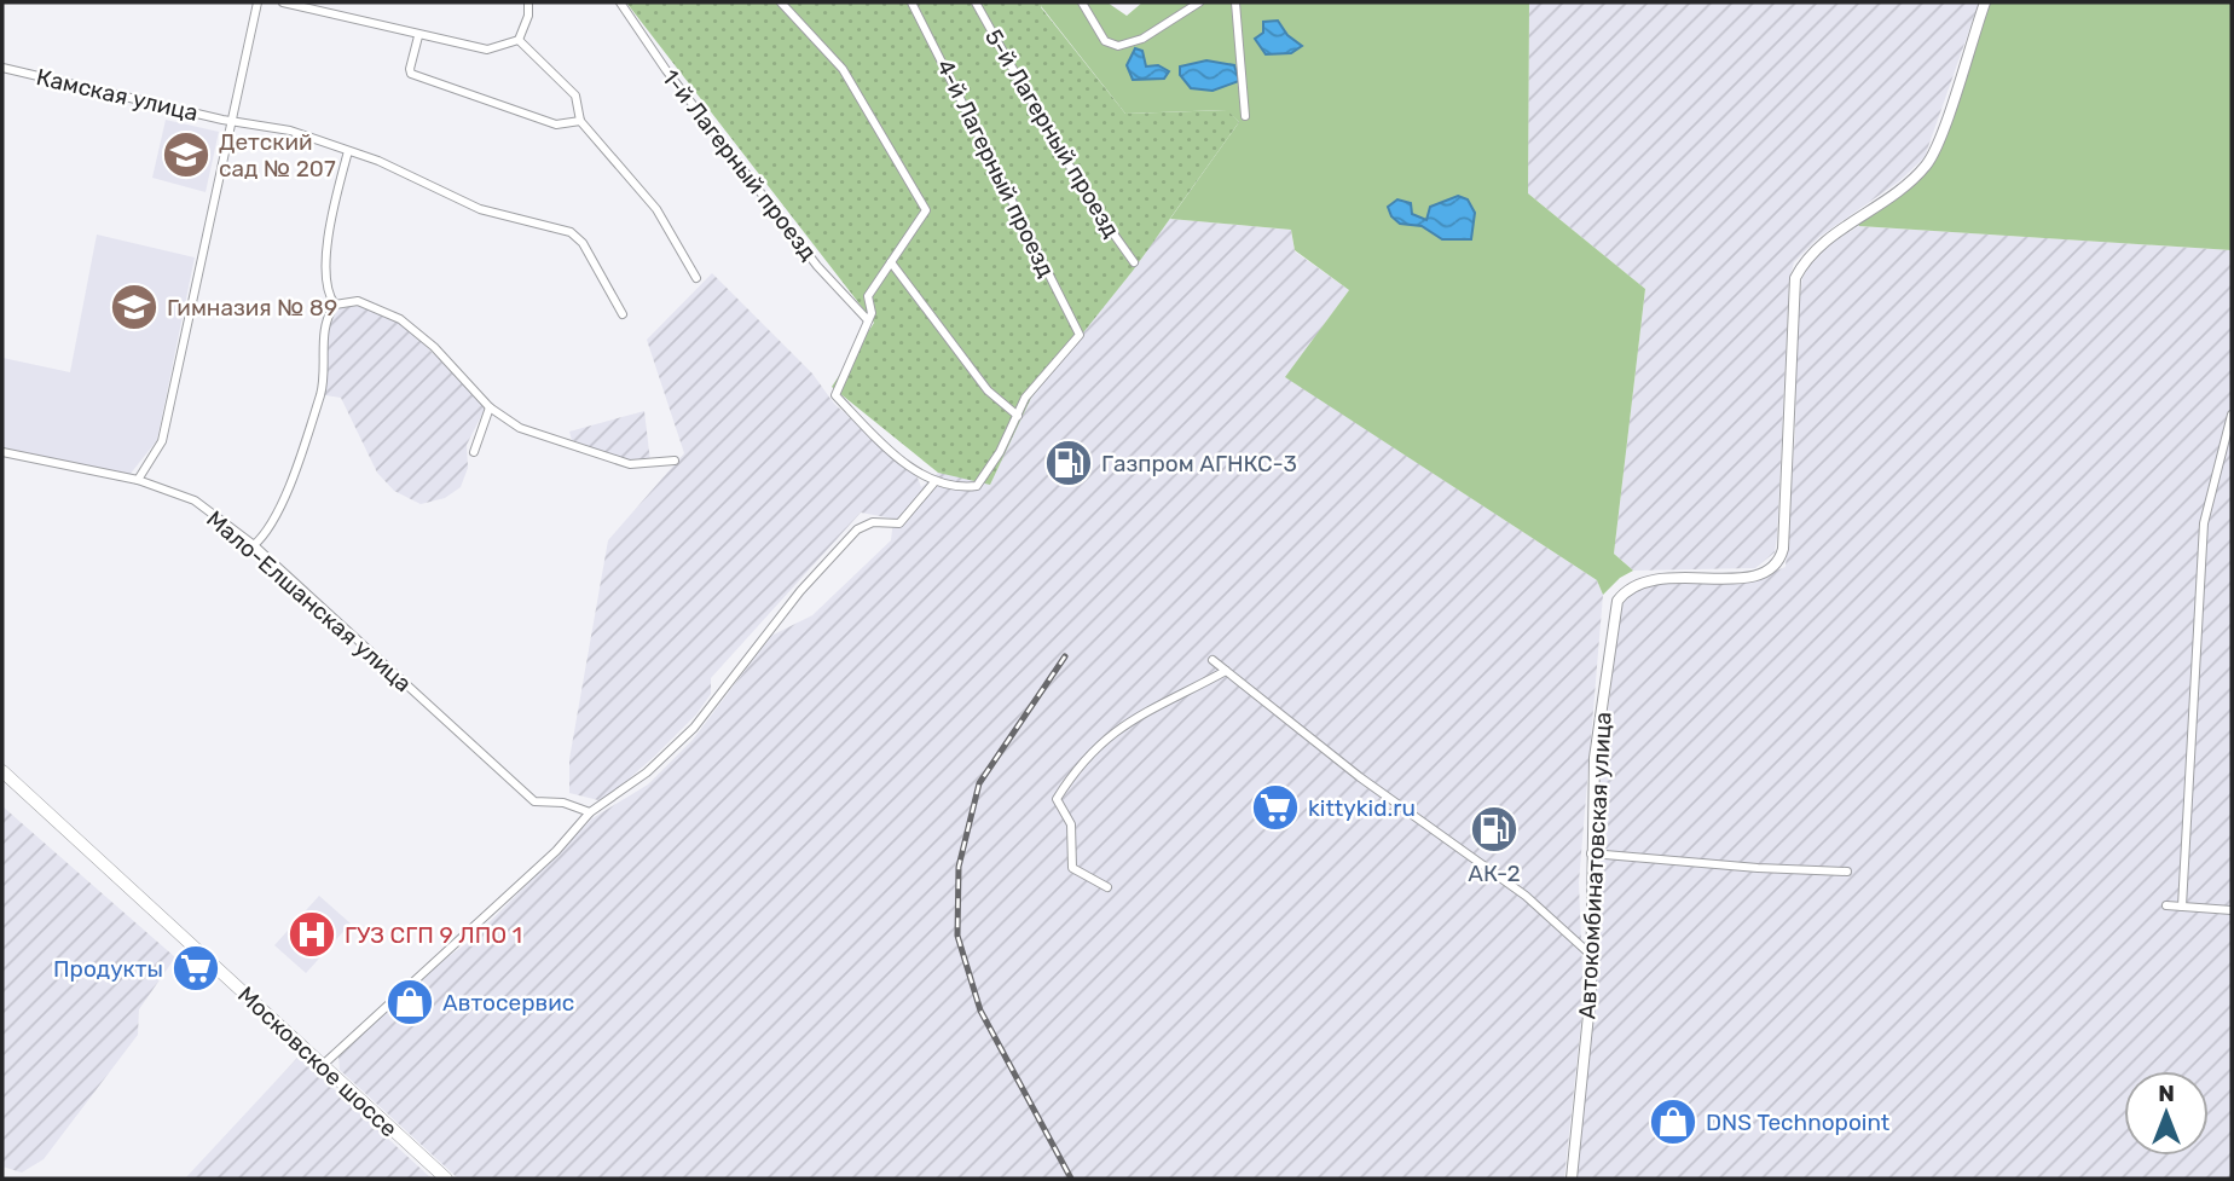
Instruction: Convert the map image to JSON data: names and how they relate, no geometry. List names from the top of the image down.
{
  "streets": {
    "main road": ["Московское шоссе"],
    "street": [
      "Камская улица",
      "5-й Лагерный проезд",
      "1-й Лагерный проезд",
      "4-й Лагерный проезд",
      "Мало-Елшанская улица",
      "Автокомбинатовская улица"
    ]
  },
  "places": {
    "school or university": ["Детский сад № 207", "Гимназия № 89"],
    "fuel station": ["Газпром АГНКС-3", "АК-2"],
    "supermarket": ["kittykid.ru", "Продукты"],
    "hospital": ["ГУЗ СГП 9 ЛПО 1"],
    "shop": ["Автосервис", "DNS Technopoint"]
  },
  "north": "top"
}
